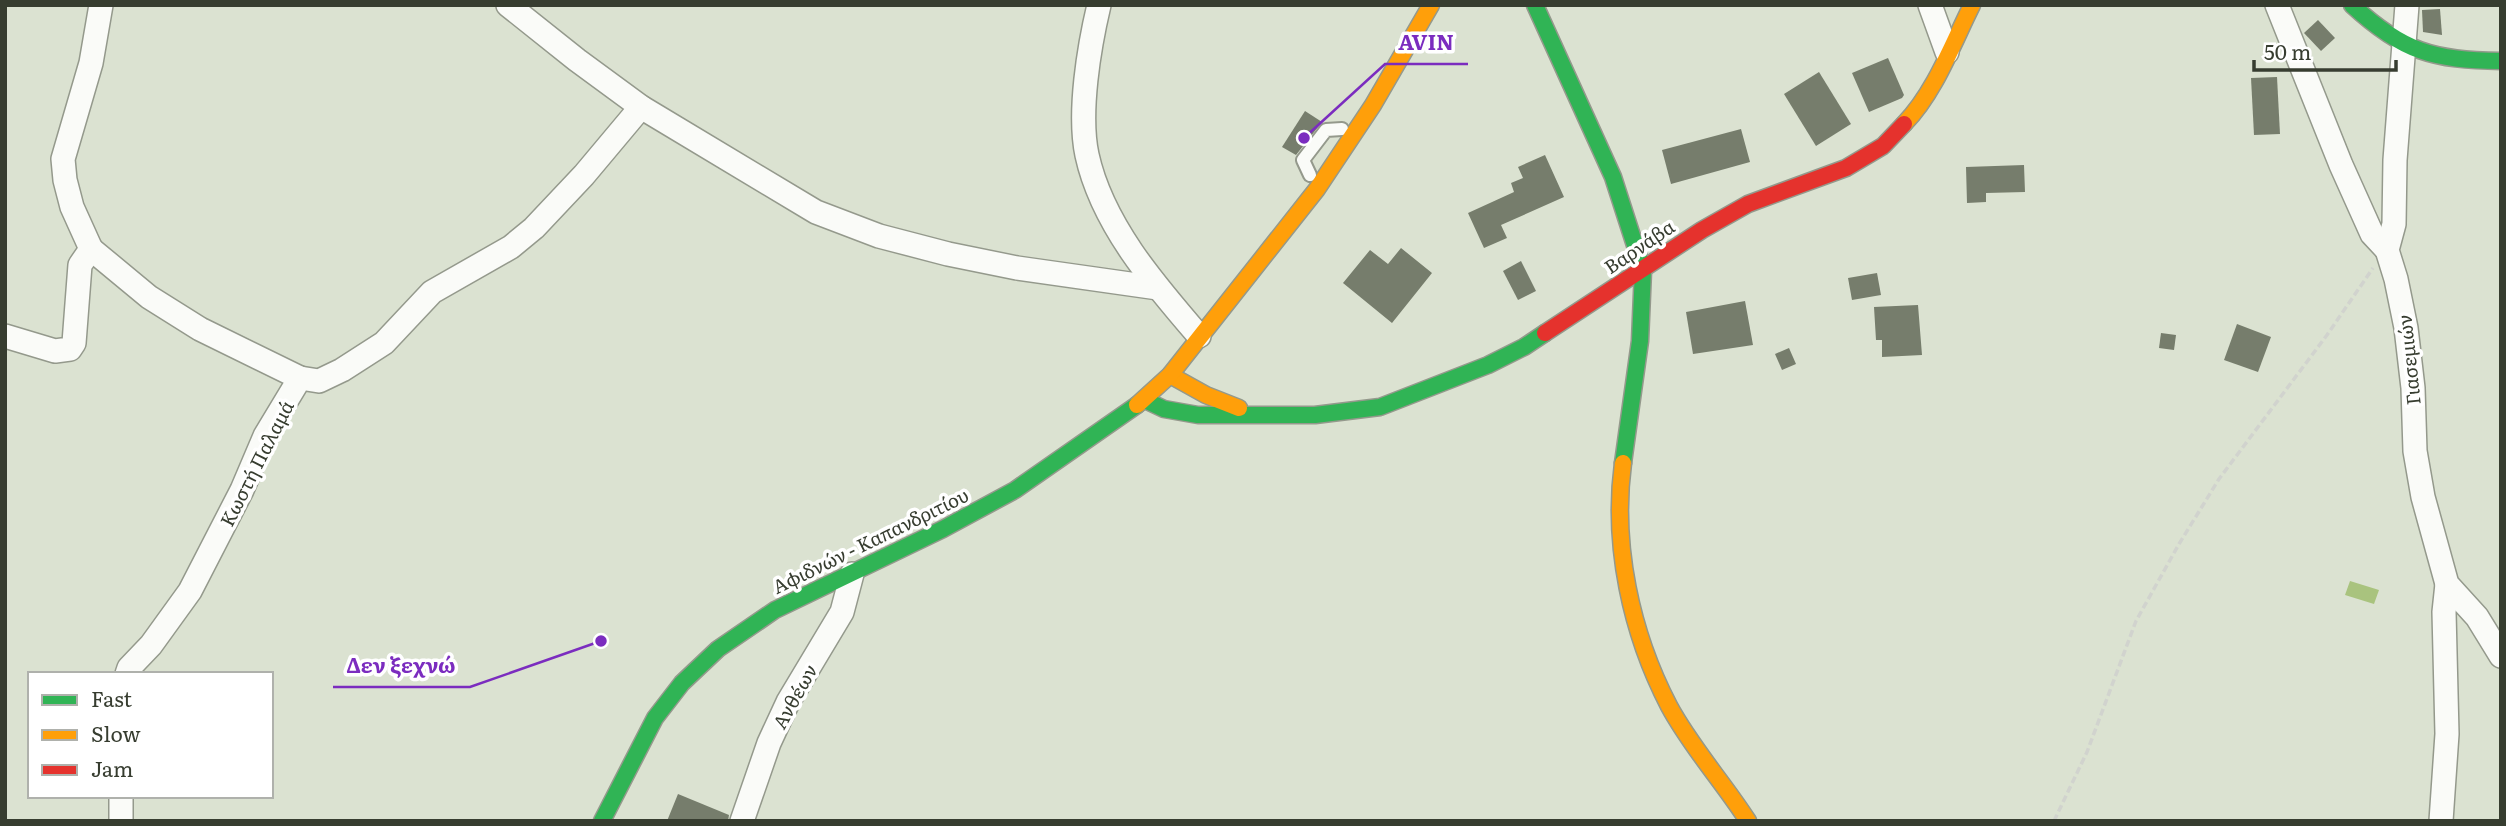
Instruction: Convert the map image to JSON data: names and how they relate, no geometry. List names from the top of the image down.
{
  "streets": {
    "street": [
      "Βαρνάβα",
      "Γιασεμιών",
      "Κωστή Παλαμά",
      "Αφιδνών - Καπανδριτίου",
      "Ανθέων"
    ]
  },
  "crossings": [
    ["Βαρνάβα", "Αφιδνών - Καπανδριτίου"],
    ["Αφιδνών - Καπανδριτίου", "Ανθέων"]
  ],
  "places": ["AVIN", "Δεν ξεχνώ"],
  "legend": ["Fast", "Slow", "Jam"],
  "scale_bar": "50 m"
}
